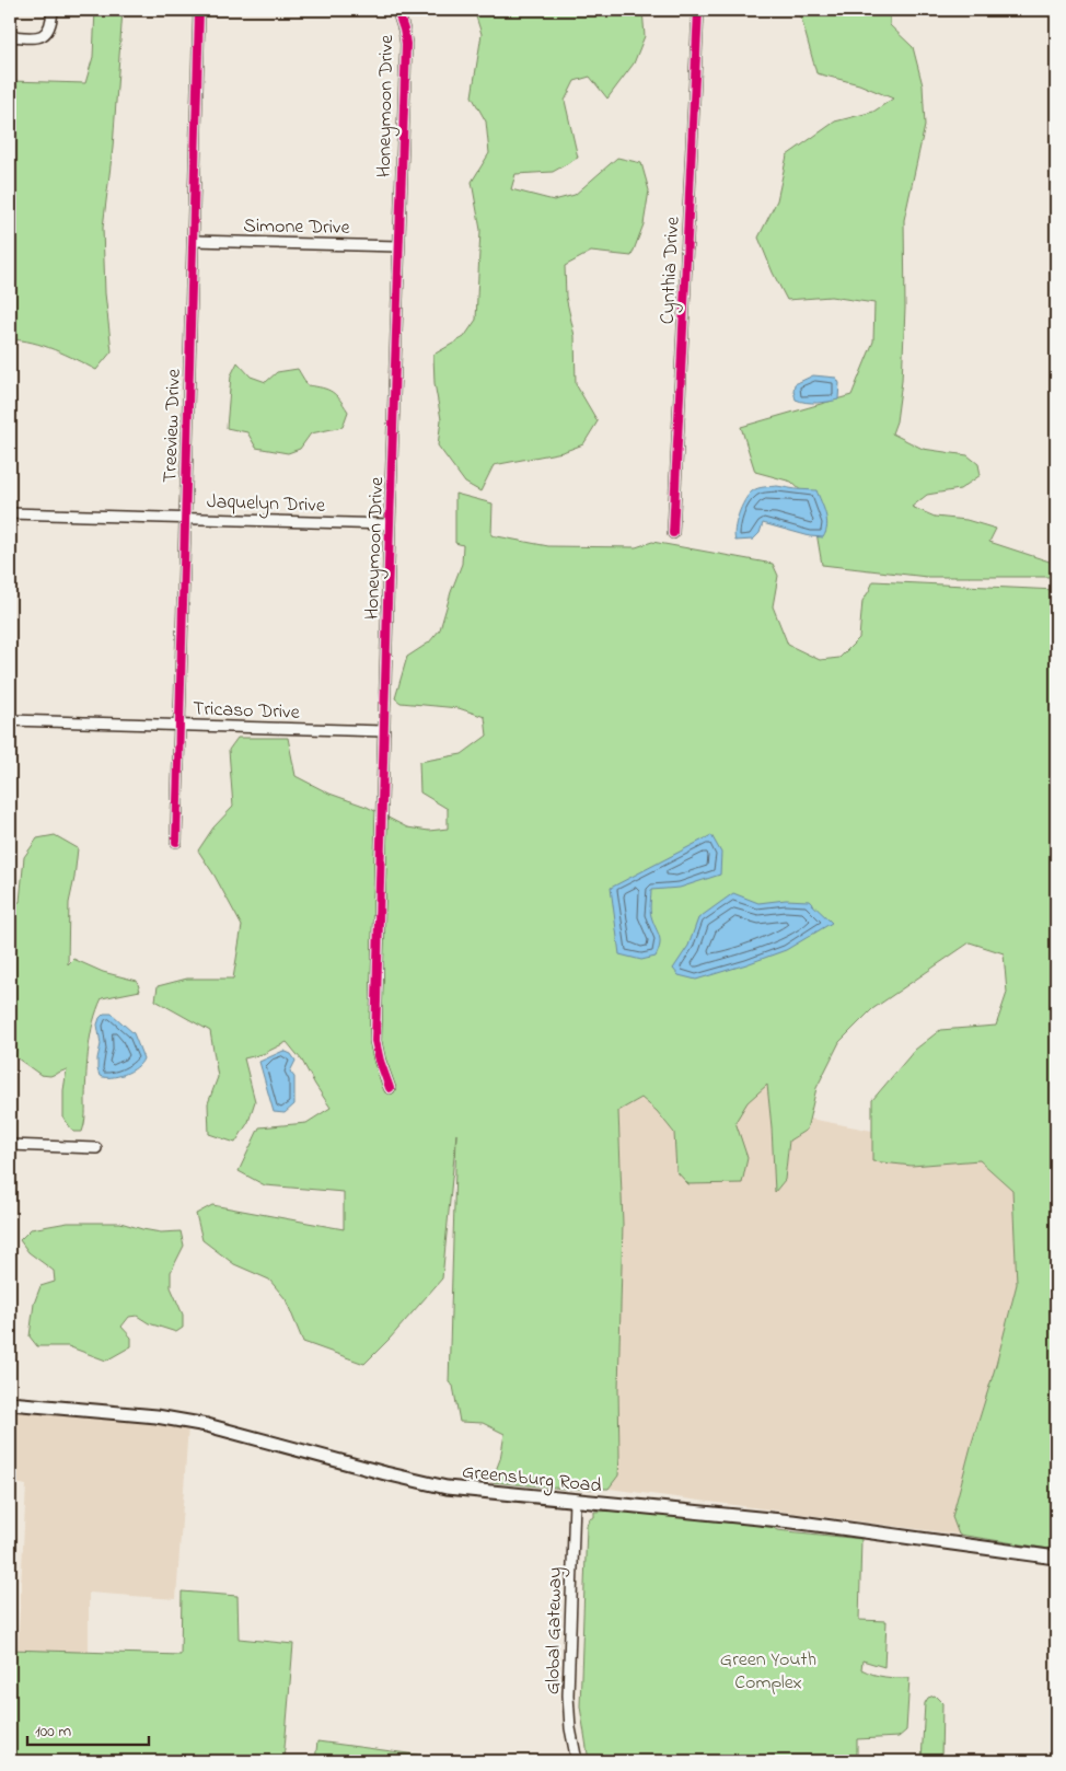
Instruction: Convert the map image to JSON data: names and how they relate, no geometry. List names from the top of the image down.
{
  "streets": {
    "main road": ["Greensburg Road"],
    "street": [
      "Honeymoon Drive",
      "Simone Drive",
      "Cynthia Drive",
      "Treeview Drive",
      "Jaquelyn Drive",
      "Tricaso Drive",
      "Global Gateway"
    ]
  },
  "crossings": [
    ["Honeymoon Drive", "Simone Drive"],
    ["Honeymoon Drive", "Jaquelyn Drive"],
    ["Honeymoon Drive", "Tricaso Drive"],
    ["Simone Drive", "Treeview Drive"],
    ["Treeview Drive", "Jaquelyn Drive"],
    ["Treeview Drive", "Tricaso Drive"],
    ["Greensburg Road", "Global Gateway"]
  ],
  "parks": ["Green Youth Complex"],
  "scale_bar": "100 m"
}
